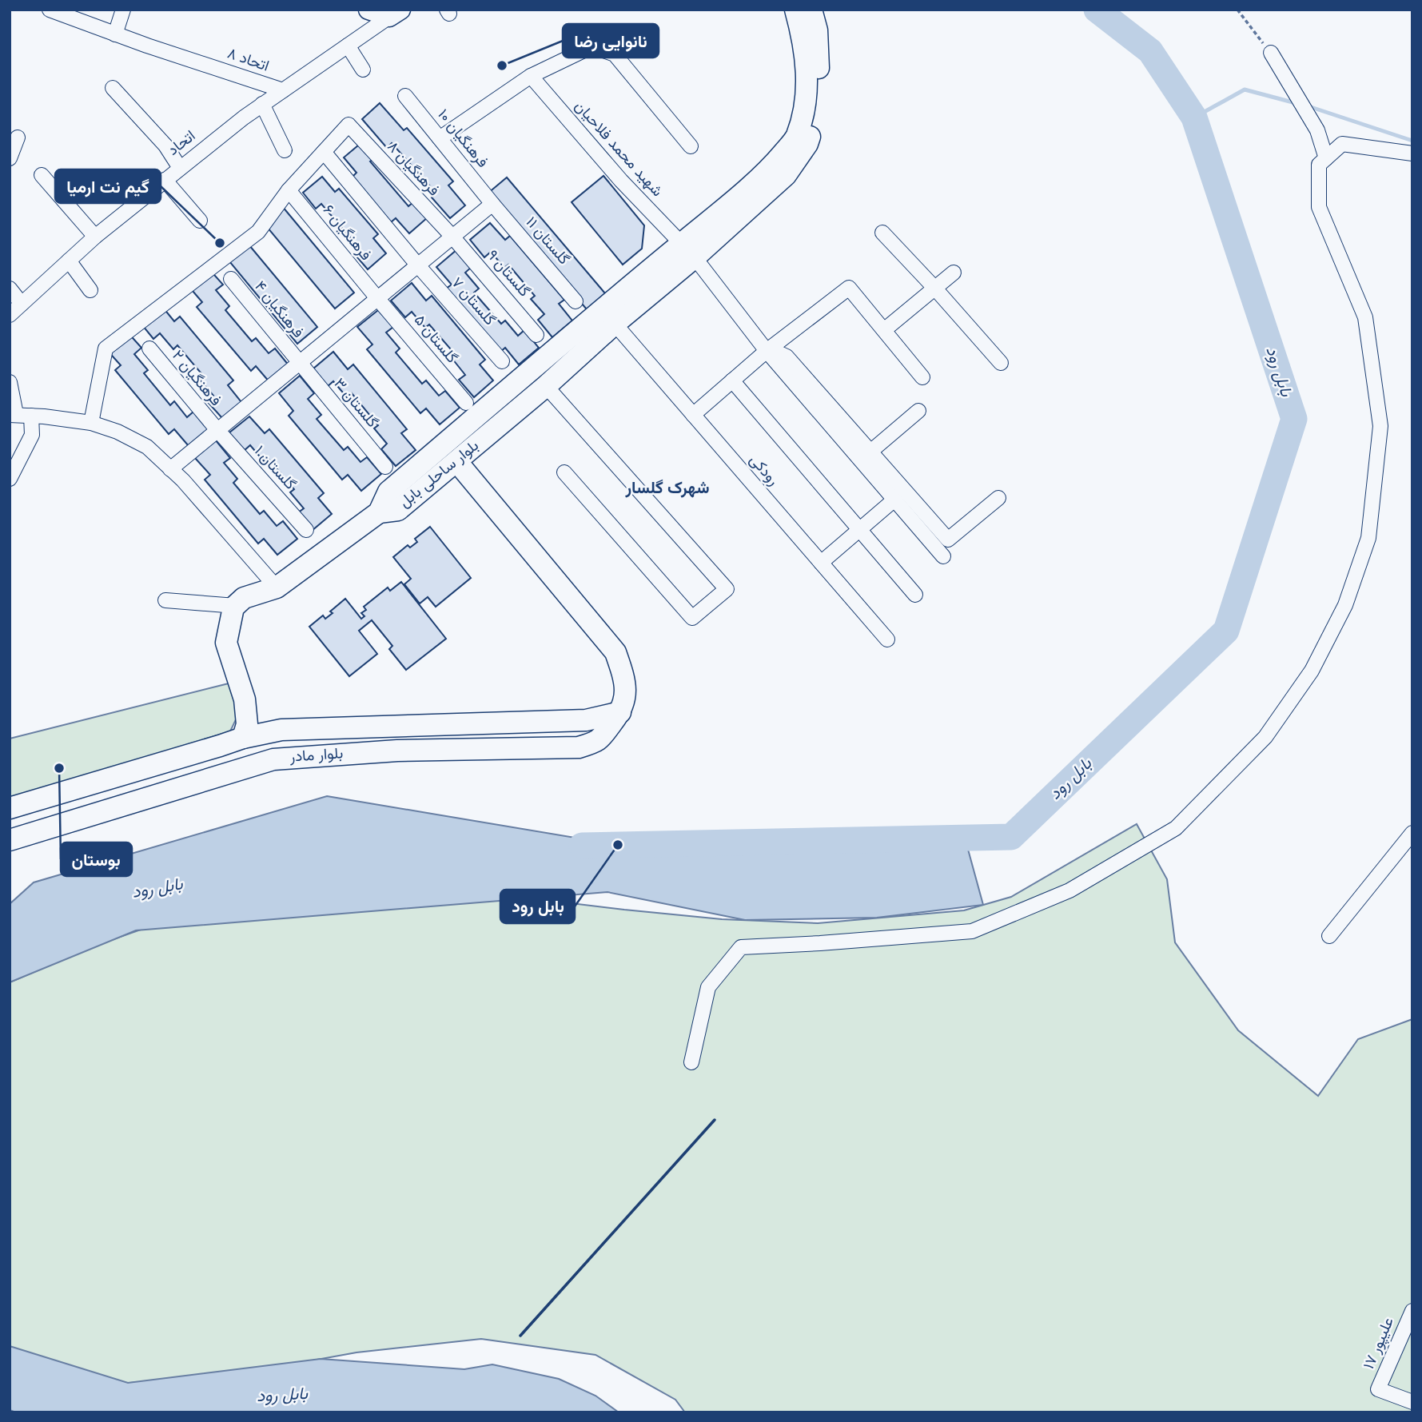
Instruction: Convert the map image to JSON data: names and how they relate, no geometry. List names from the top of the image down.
{
  "streets": {
    "main road": ["بلوار ساحلی بابل", "بلوار مادر"],
    "street": [
      "اتحاد ۸",
      "فرهنگیان ۱۰",
      "اتحاد",
      "شهید محمد فلاحیان",
      "فرهنگیان ۸",
      "فرهنگیان ۶",
      "گلستان ۱۱",
      "گلستان ۹",
      "گلستان ۷",
      "فرهنگیان ۴",
      "گلستان ۵",
      "فرهنگیان ۲",
      "گلستان ۳",
      "گلستان ۱",
      "رودکی",
      "علیپور ۱۷"
    ]
  },
  "crossings": [
    ["اتحاد ۸", "اتحاد"],
    ["فرهنگیان ۱۰", "گلستان ۱۱"],
    ["شهید محمد فلاحیان", "بلوار ساحلی بابل"],
    ["فرهنگیان ۸", "گلستان ۹"],
    ["فرهنگیان ۸", "گلستان ۷"],
    ["فرهنگیان ۶", "گلستان ۵"],
    ["فرهنگیان ۴", "گلستان ۳"],
    ["فرهنگیان ۲", "گلستان ۱"],
    ["رودکی", "بلوار ساحلی بابل"],
    ["بلوار ساحلی بابل", "بلوار مادر"]
  ],
  "districts": ["شهرک گلسار"],
  "water": ["بابل رود"],
  "places": [
    "نانوایی رضا",
    "گیم نت ارمیا",
    "بوستان",
    "بابل رود"
  ]
}
